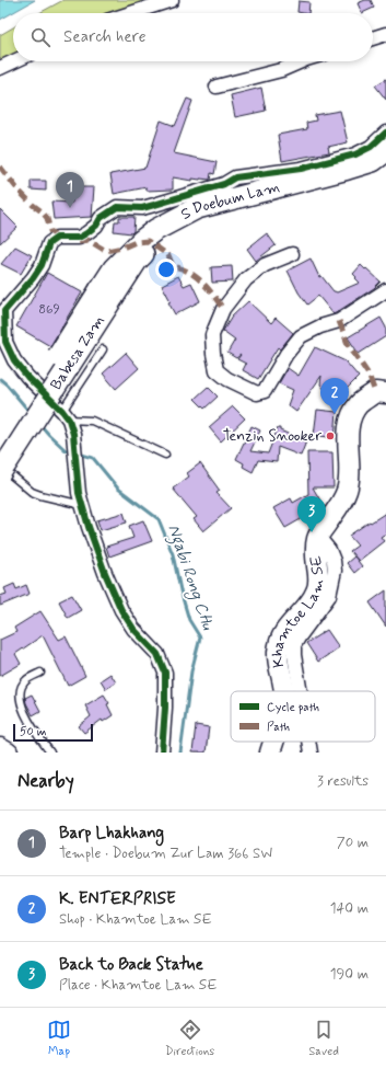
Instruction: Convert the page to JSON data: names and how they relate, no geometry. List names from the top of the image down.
{
  "streets": {
    "highway": ["S Doebum Lam", "Babesa Zam"],
    "main road": ["Khamtoe Lam SE"]
  },
  "crossings": [
    ["S Doebum Lam", "Babesa Zam"]
  ],
  "water": ["Ngabi Rong CHu"],
  "places": ["Tenzin Snooker"],
  "house_numbers": ["869"],
  "legend": ["Cycle path", "Path"],
  "scale_bar": "50 m",
  "page": {
    "search": "Search here",
    "pins": ["1", "2", "3"],
    "scale": "50 m",
    "heading": ["Nearby", "3 results"],
    "list": [
      {
        "mark": "1",
        "name": "Barp Lhakhang",
        "note": "Temple · Doebum Zur Lam 366 SW",
        "value": "70 m"
      },
      {
        "mark": "2",
        "name": "K. ENTERPRISE",
        "note": "Shop · Khamtoe Lam SE",
        "value": "140 m"
      },
      {
        "mark": "3",
        "name": "Back to Back Statue",
        "note": "Place · Khamtoe Lam SE",
        "value": "190 m"
      }
    ],
    "nav": ["Map", "Directions", "Saved"]
  }
}
